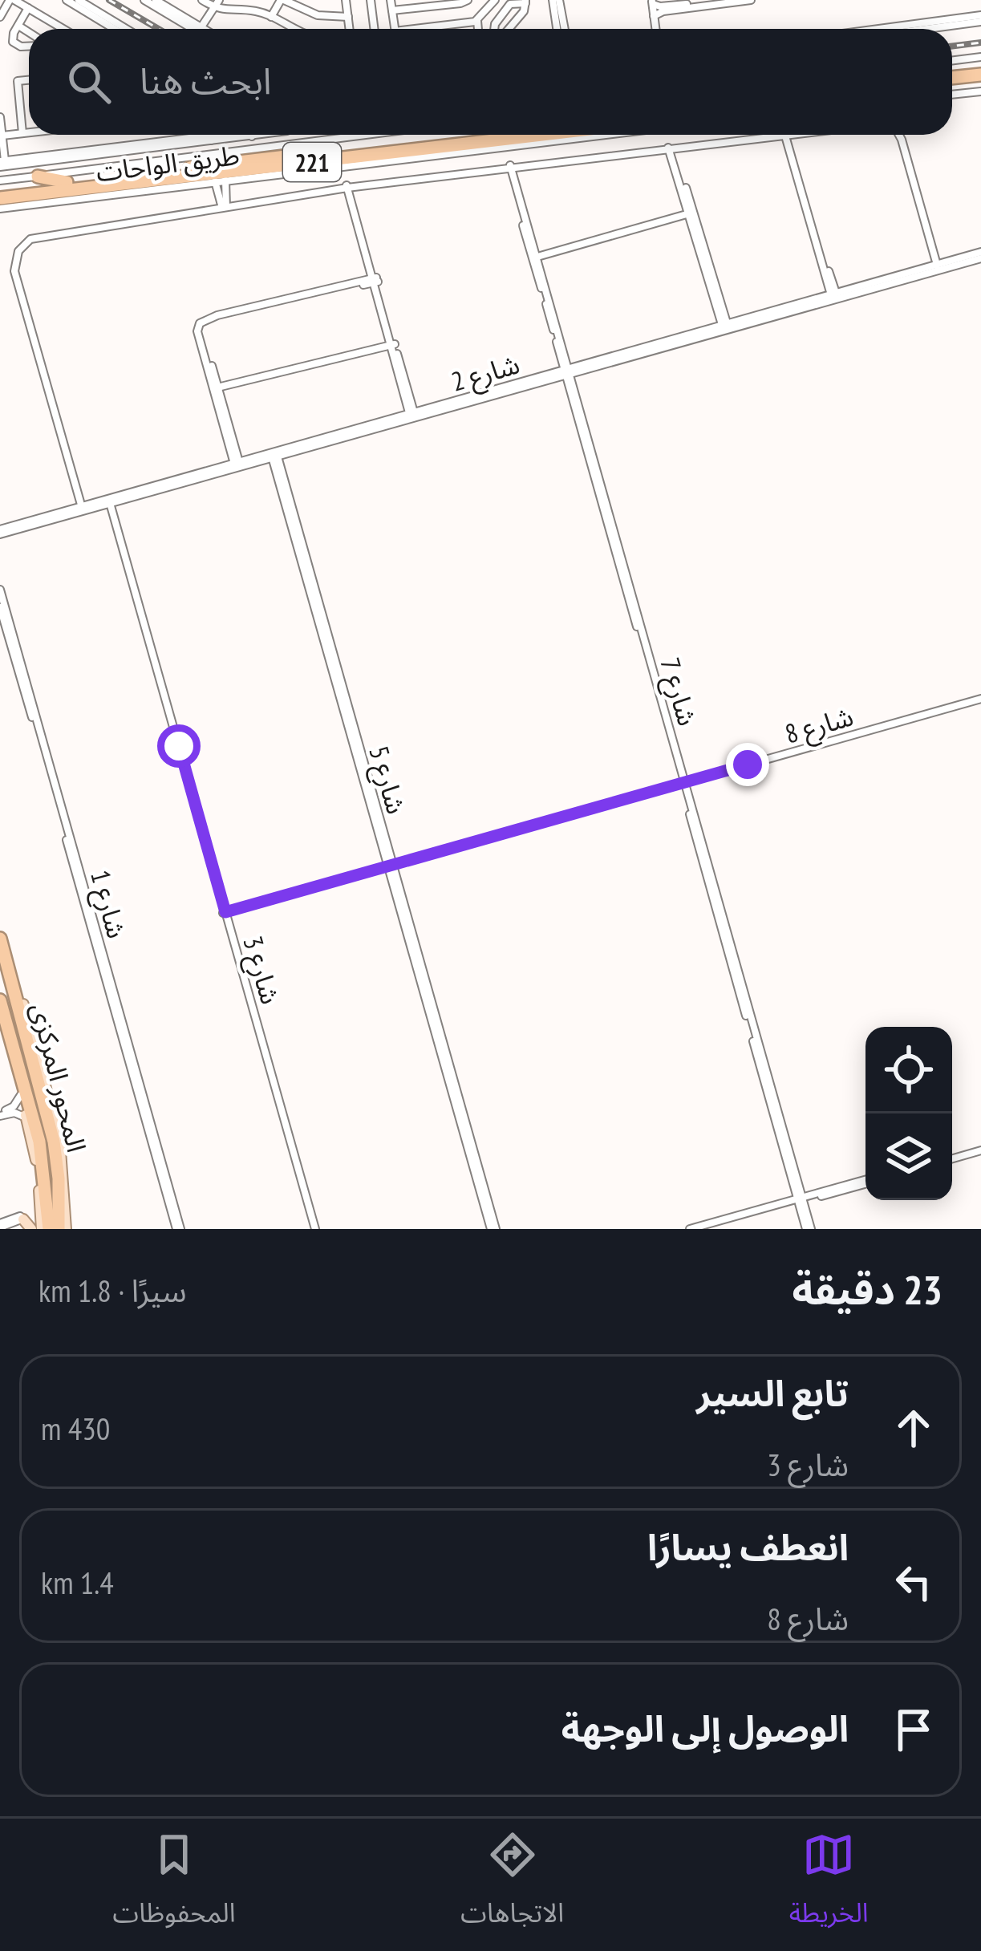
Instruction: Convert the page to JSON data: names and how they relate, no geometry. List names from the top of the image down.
{
  "streets": {
    "highway": ["221", "طريق الواحات", "المحور المركزى"],
    "street": [
      "شارع 2",
      "شارع 7",
      "شارع 8",
      "شارع 5",
      "شارع 1",
      "شارع 3"
    ]
  },
  "crossings": [
    ["شارع 2", "شارع 7"],
    ["شارع 2", "شارع 5"],
    ["شارع 2", "شارع 3"],
    ["شارع 7", "شارع 8"],
    ["شارع 8", "شارع 5"],
    ["شارع 8", "شارع 3"]
  ],
  "page": {
    "search": "ابحث هنا",
    "heading": ["23 دقيقة", "سيرًا · 1.8 km"],
    "list": [
      ["تابع السير", "شارع 3", "430 m"],
      ["انعطف يسارًا", "شارع 8", "1.4 km"],
      "الوصول إلى الوجهة"
    ],
    "nav": ["الخريطة", "الاتجاهات", "المحفوظات"]
  }
}
